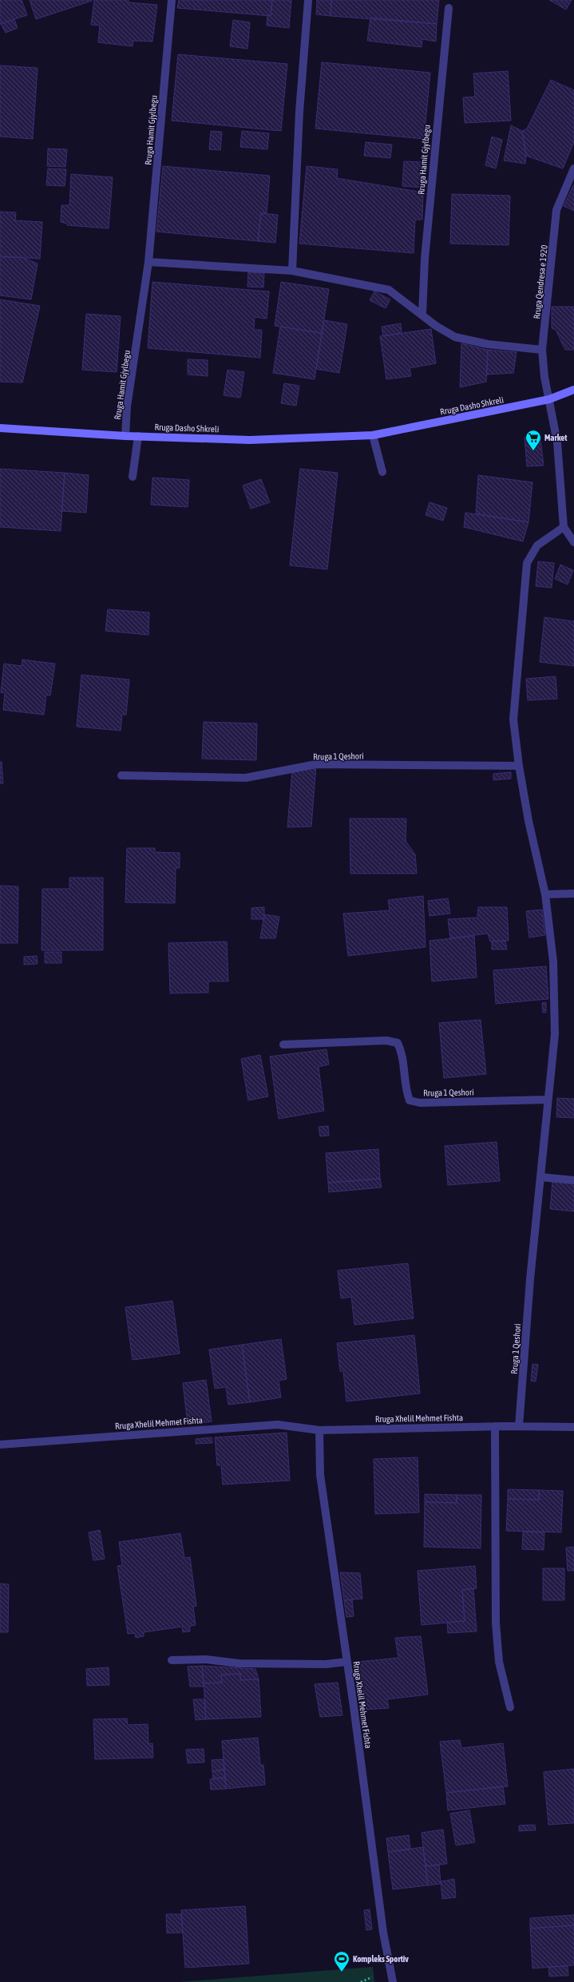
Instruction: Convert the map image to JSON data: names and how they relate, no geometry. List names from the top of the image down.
{
  "streets": {
    "main road": ["Rruga Dasho Shkreli"],
    "street": [
      "Rruga Hamit Gjylbegu",
      "Rruga Qendresa e 1920",
      "Rruga 1 Qeshori",
      "Rruga Xhelil Mehmet Fishta"
    ]
  },
  "crossings": [
    ["Rruga Hamit Gjylbegu", "Rruga Dasho Shkreli"],
    ["Rruga Qendresa e 1920", "Rruga Dasho Shkreli"],
    ["Rruga Qendresa e 1920", "Rruga 1 Qeshori"],
    ["Rruga 1 Qeshori", "Rruga Xhelil Mehmet Fishta"]
  ],
  "places": {
    "supermarket": ["Market"],
    "sports": ["Kompleks Sportiv"]
  }
}
